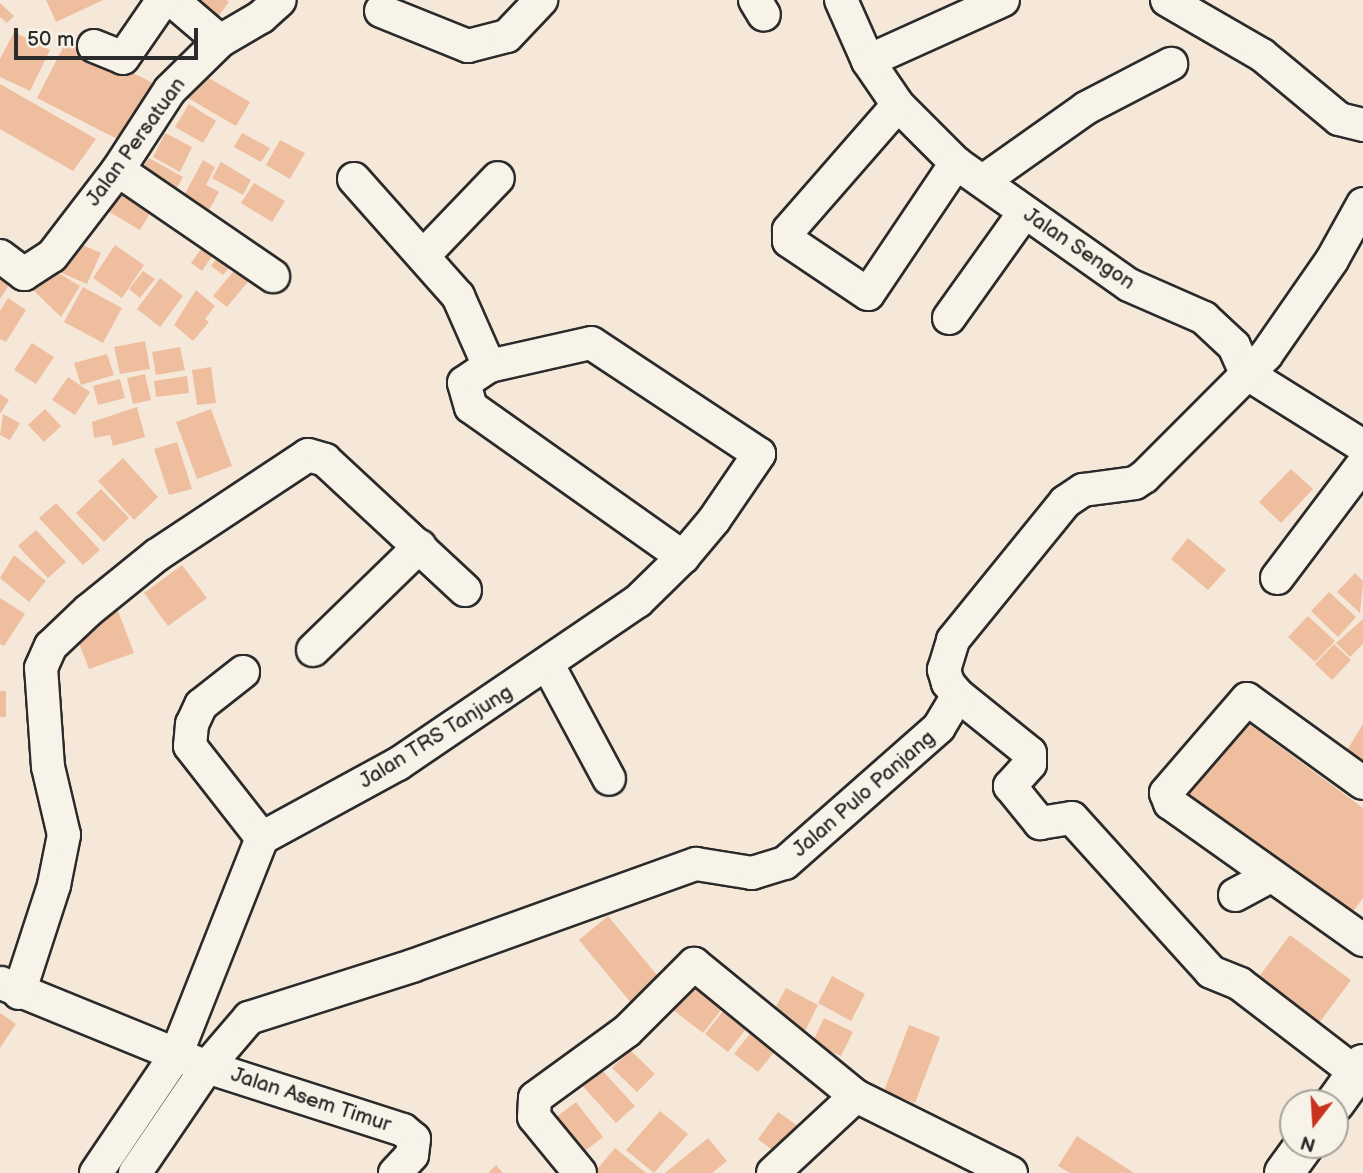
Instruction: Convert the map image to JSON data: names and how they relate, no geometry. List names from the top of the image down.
{
  "streets": {
    "street": [
      "Jalan Persatuan",
      "Jalan Sengon",
      "Jalan TRS Tanjung",
      "Jalan Pulo Panjang",
      "Jalan Asem Timur"
    ]
  },
  "crossings": [
    ["Jalan Pulo Panjang", "Jalan Asem Timur"]
  ],
  "scale_bar": "50 m",
  "north": "bottom"
}
